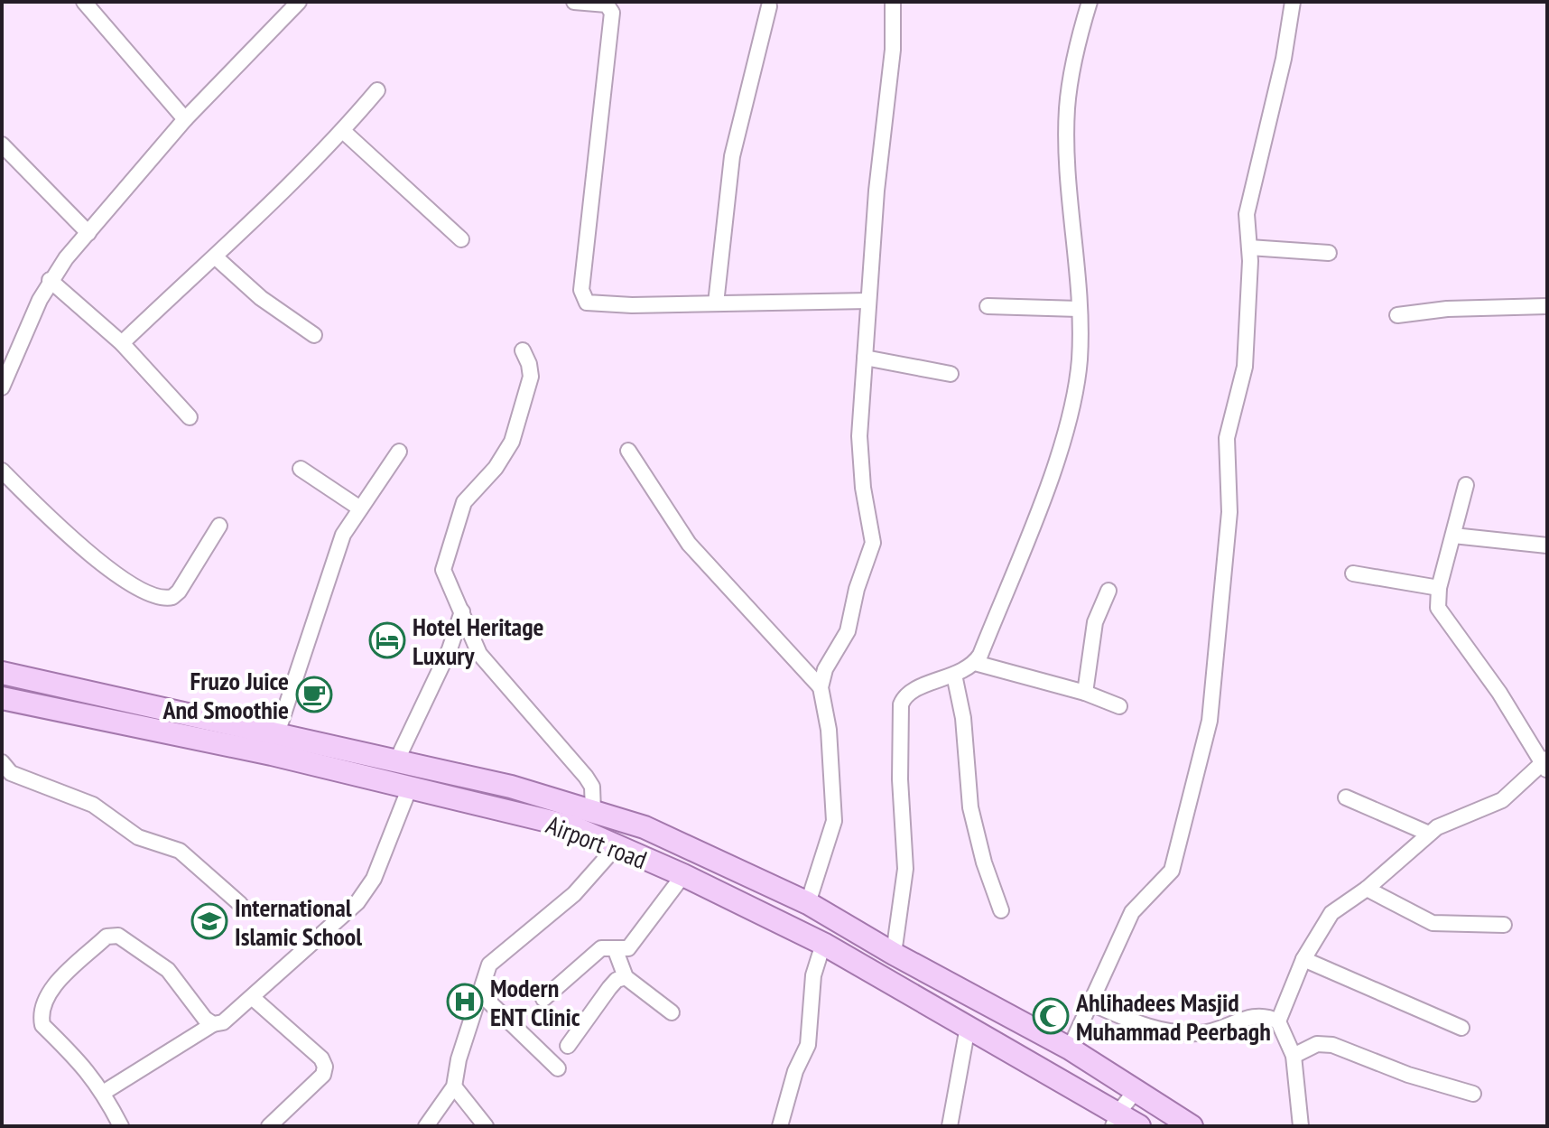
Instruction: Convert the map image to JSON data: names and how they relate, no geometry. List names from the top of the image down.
{
  "streets": {
    "main road": ["Airport road"]
  },
  "places": {
    "hotel": ["Hotel Heritage Luxury"],
    "cafe": ["Fruzo Juice And Smoothie"],
    "school or university": ["International Islamic School"],
    "hospital": ["Modern ENT Clinic"],
    "mosque": ["Ahlihadees Masjid Muhammad Peerbagh"]
  }
}
